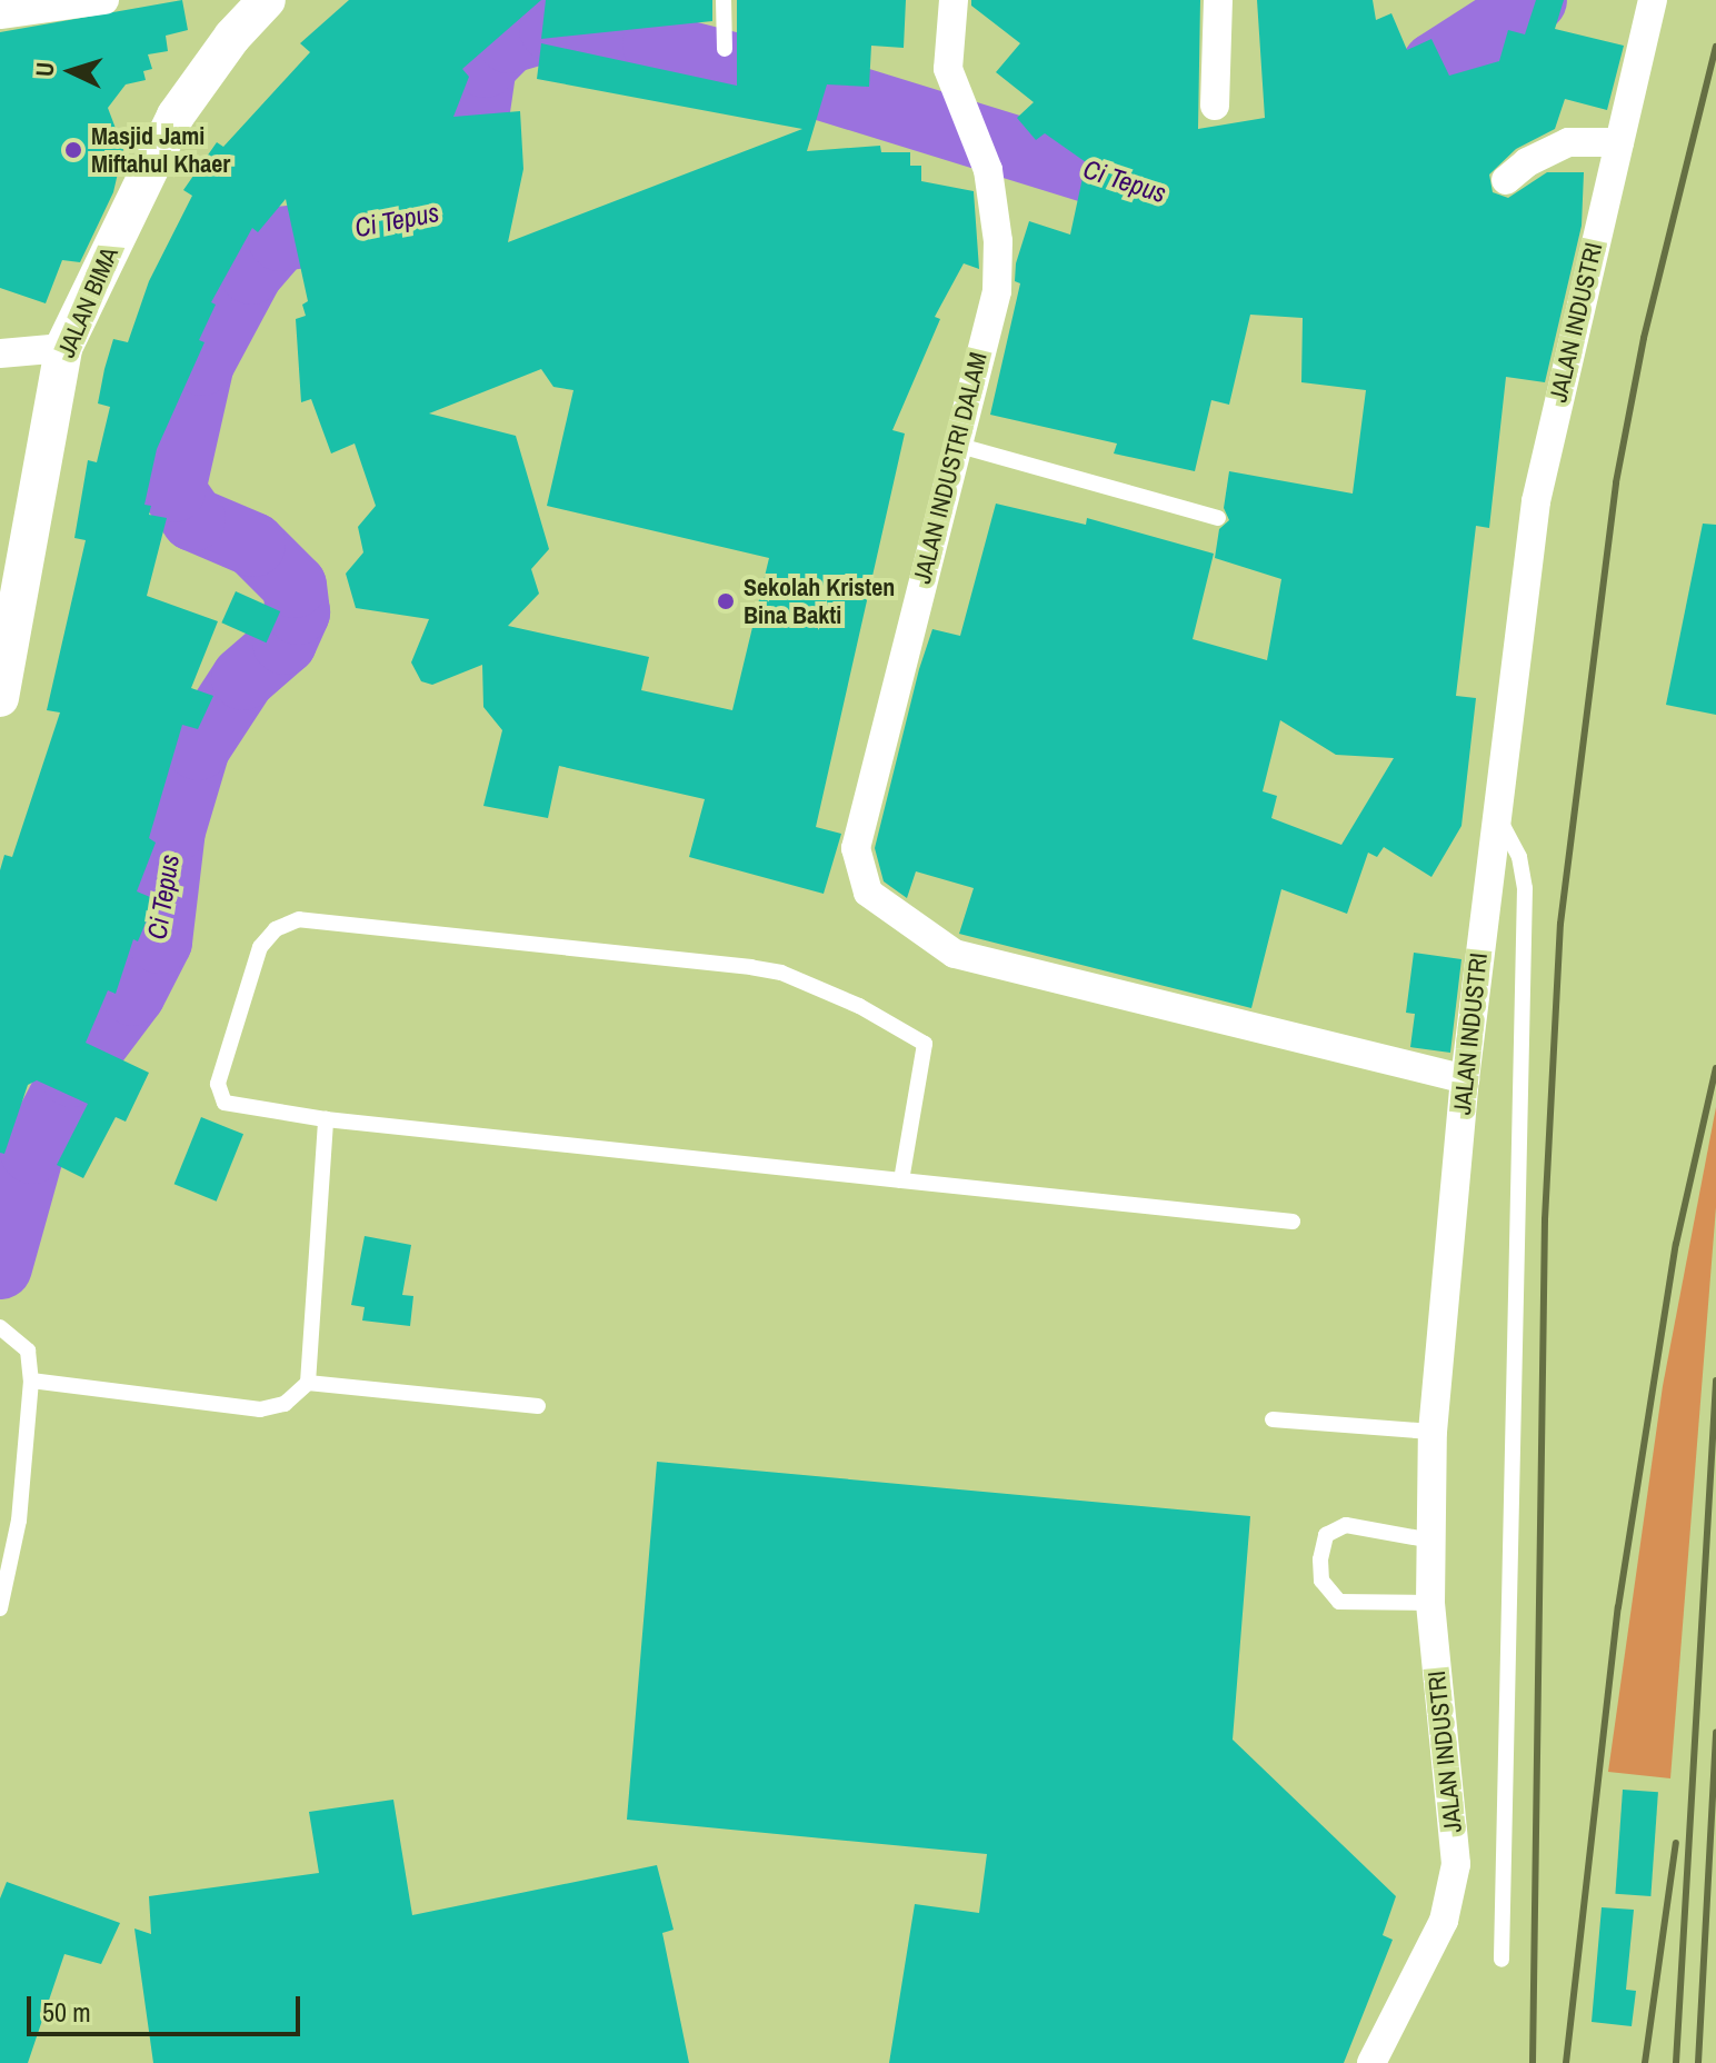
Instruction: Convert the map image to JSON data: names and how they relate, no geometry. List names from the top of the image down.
{
  "streets": {
    "street": ["JALAN BIMA", "JALAN INDUSTRI", "JALAN INDUSTRI DALAM"]
  },
  "crossings": [
    ["JALAN INDUSTRI", "JALAN INDUSTRI DALAM"]
  ],
  "water": ["Ci Tepus"],
  "places": ["Masjid Jami Miftahul Khaer", "Sekolah Kristen Bina Bakti"],
  "scale_bar": "50 m",
  "north": "left"
}
